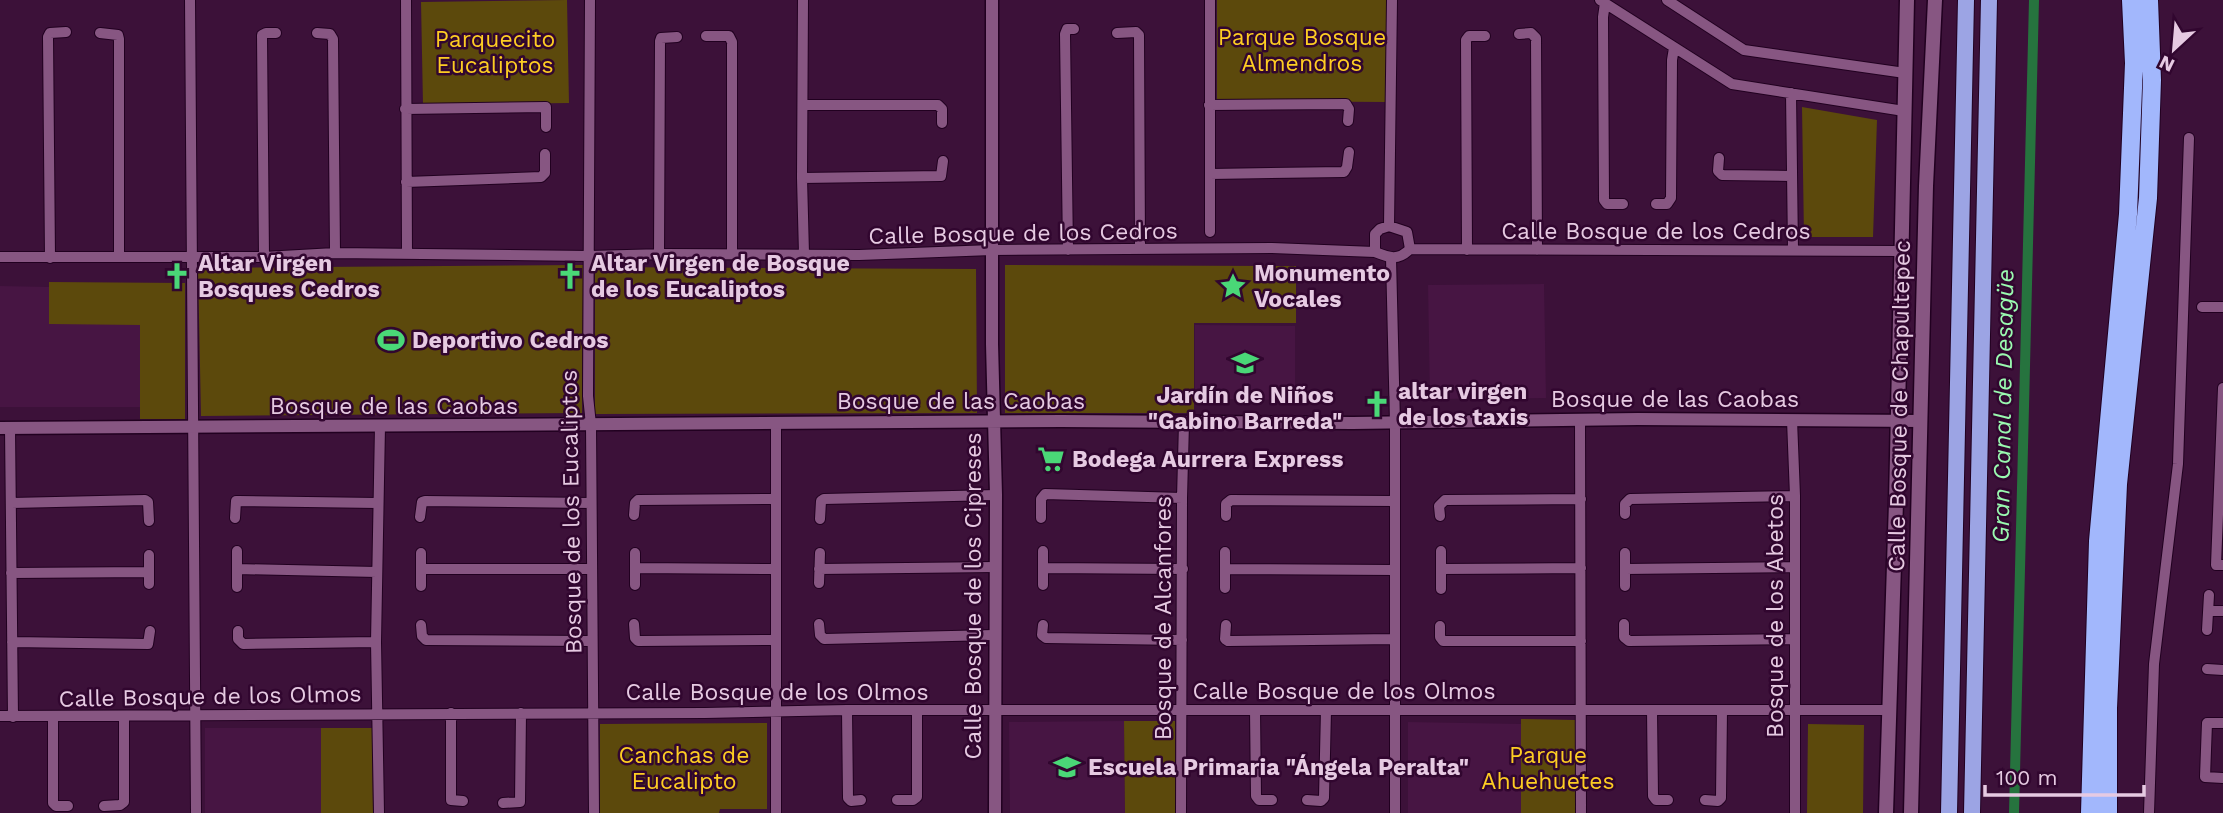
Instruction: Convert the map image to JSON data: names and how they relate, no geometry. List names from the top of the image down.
{
  "streets": {
    "main road": ["Calle Bosque de Chapultepec"],
    "street": [
      "Calle Bosque de los Cedros",
      "Bosque de las Caobas",
      "Bosque de los Eucaliptos",
      "Calle Bosque de los Cipreses",
      "Bosque de los Abetos",
      "Bosque de Alcanfores",
      "Calle Bosque de los Olmos"
    ]
  },
  "crossings": [
    ["Calle Bosque de los Cedros", "Calle Bosque de Chapultepec"],
    ["Calle Bosque de los Cedros", "Bosque de los Eucaliptos"],
    ["Calle Bosque de los Cedros", "Calle Bosque de los Cipreses"],
    ["Bosque de las Caobas", "Calle Bosque de Chapultepec"],
    ["Bosque de las Caobas", "Bosque de los Eucaliptos"],
    ["Bosque de las Caobas", "Calle Bosque de los Cipreses"],
    ["Bosque de las Caobas", "Bosque de los Abetos"],
    ["Bosque de las Caobas", "Bosque de Alcanfores"],
    ["Calle Bosque de Chapultepec", "Calle Bosque de los Olmos"],
    ["Bosque de los Eucaliptos", "Calle Bosque de los Olmos"],
    ["Calle Bosque de los Cipreses", "Calle Bosque de los Olmos"],
    ["Bosque de los Abetos", "Calle Bosque de los Olmos"],
    ["Bosque de Alcanfores", "Calle Bosque de los Olmos"]
  ],
  "water": ["Gran Canal de Desagüe"],
  "parks": [
    "Parque Bosque Almendros",
    "Parquecito Eucaliptos",
    "Canchas de Eucalipto",
    "Parque Ahuehuetes"
  ],
  "places": {
    "church": ["Altar Virgen Bosques Cedros", "Altar Virgen de Bosque de los Eucaliptos", "altar virgen de los taxis"],
    "place": ["Monumento Vocales"],
    "sports": ["Deportivo Cedros"],
    "school or university": ["Jardín de Niños \"Gabino Barreda\"", "Escuela Primaria \"Ángela Peralta\""],
    "supermarket": ["Bodega Aurrera Express"]
  },
  "scale_bar": "100 m",
  "north": "bottom left"
}
